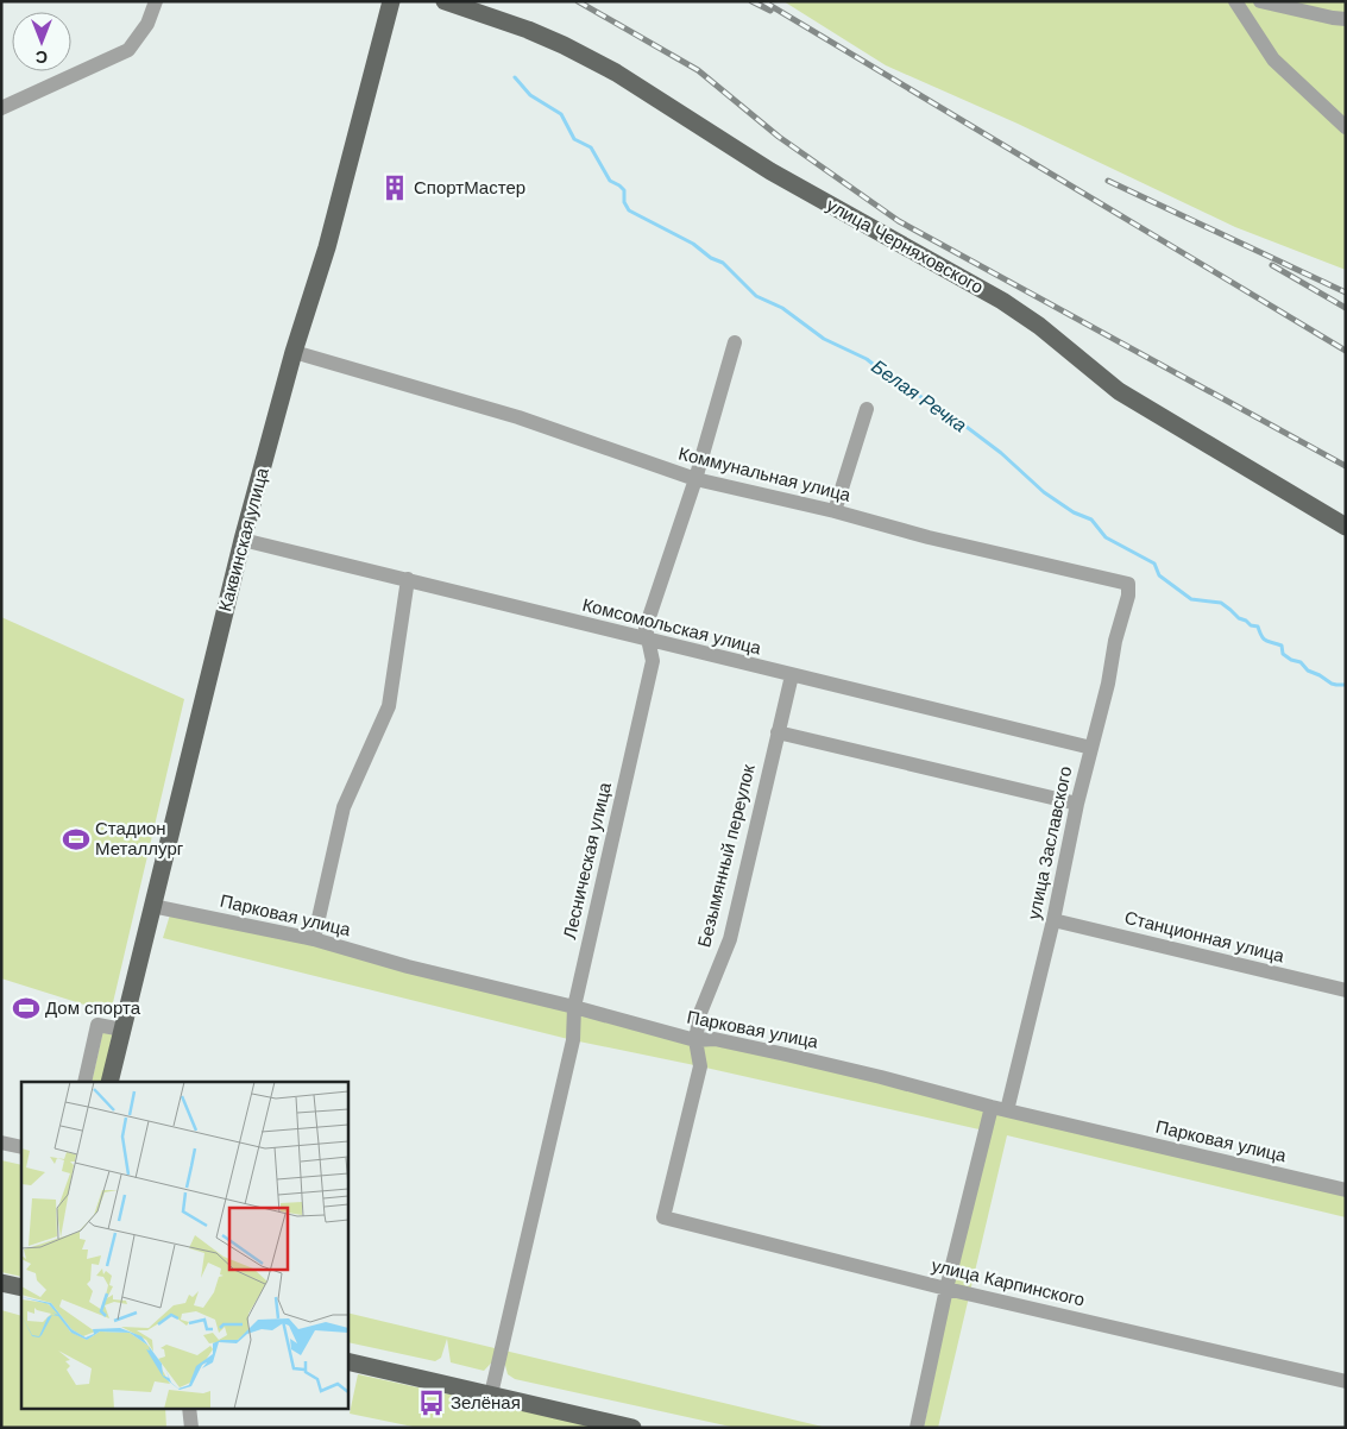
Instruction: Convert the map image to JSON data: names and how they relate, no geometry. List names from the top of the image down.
{
  "streets": {
    "main road": ["улица Черняховского", "Каквинская улица"],
    "street": [
      "Коммунальная улица",
      "Комсомольская улица",
      "улица Заславского",
      "Безымянный переулок",
      "Лесническая улица",
      "Парковая улица",
      "Станционная улица",
      "улица Карпинского"
    ]
  },
  "crossings": [
    ["Коммунальная улица", "Каквинская улица"],
    ["Коммунальная улица", "улица Заславского"],
    ["Коммунальная улица", "Лесническая улица"],
    ["Каквинская улица", "Комсомольская улица"],
    ["Каквинская улица", "Парковая улица"],
    ["Комсомольская улица", "улица Заславского"],
    ["Комсомольская улица", "Безымянный переулок"],
    ["Комсомольская улица", "Лесническая улица"],
    ["улица Заславского", "Парковая улица"],
    ["улица Заславского", "Станционная улица"],
    ["Безымянный переулок", "Парковая улица"],
    ["Безымянный переулок", "улица Карпинского"],
    ["Лесническая улица", "Парковая улица"]
  ],
  "water": ["Белая Речка"],
  "places": {
    "building": ["СпортМастер"],
    "sports": ["Стадион Металлург", "Дом спорта"],
    "bus stop": ["Зелёная"]
  },
  "north": "bottom"
}
